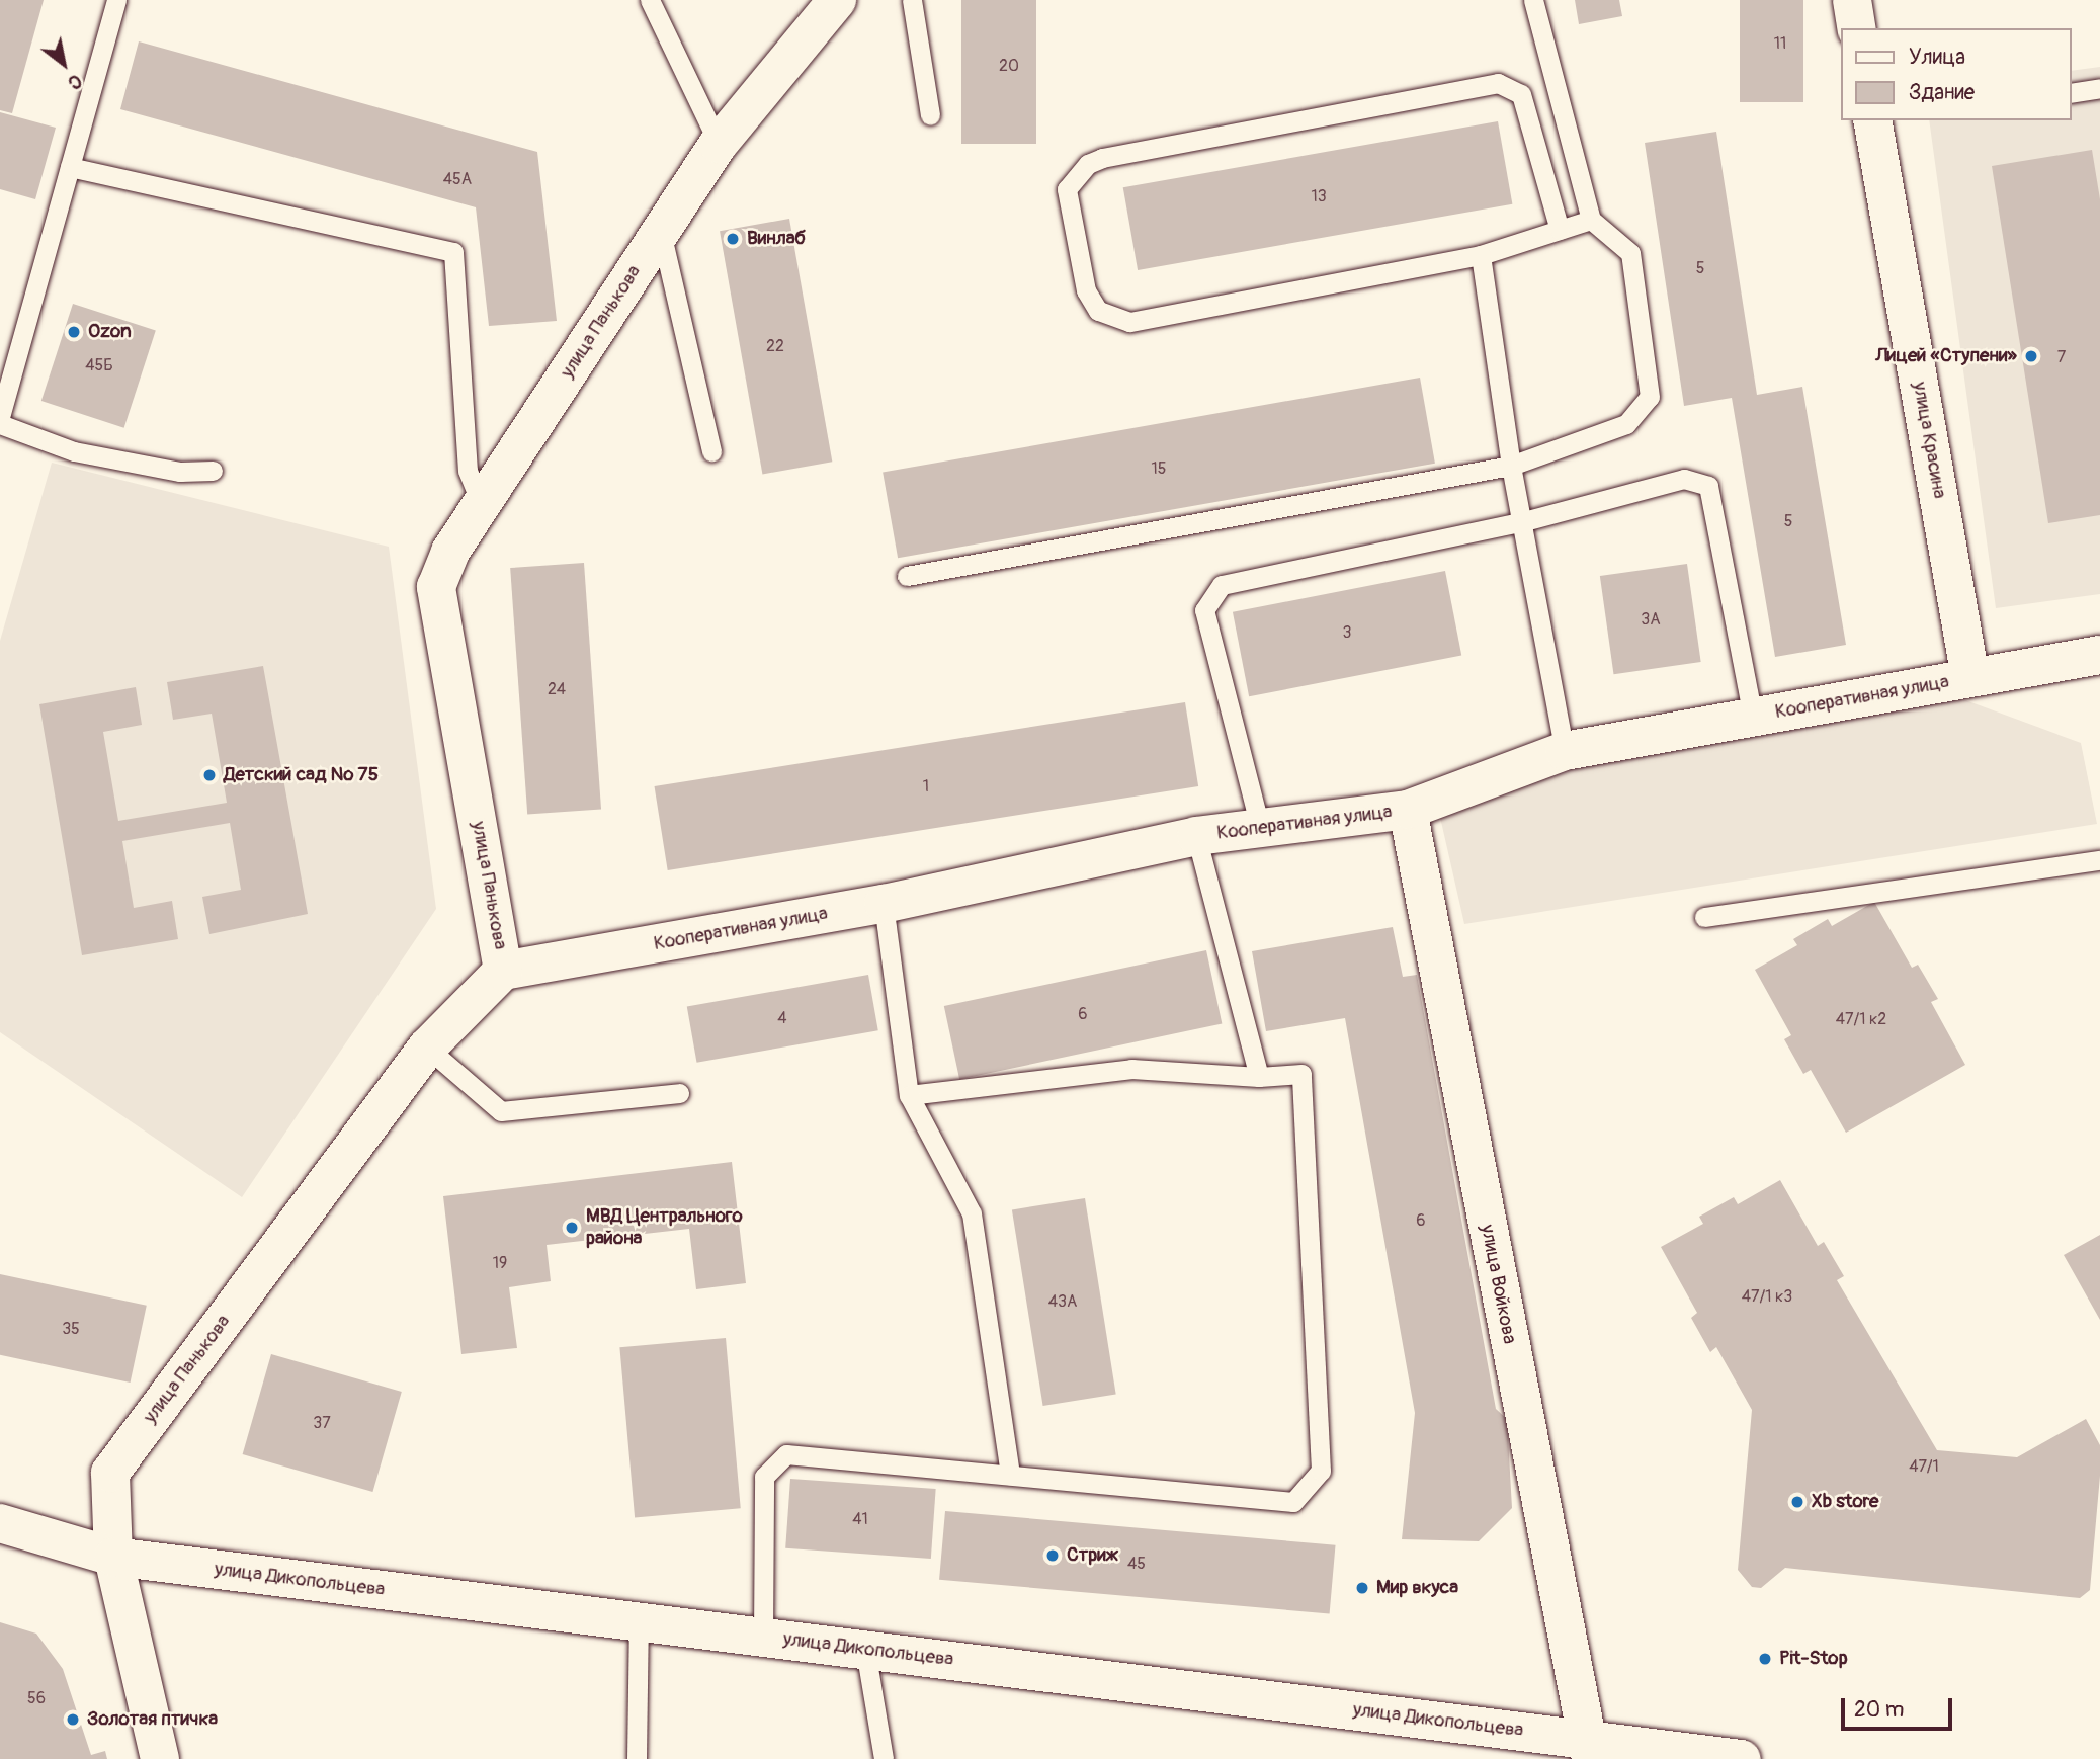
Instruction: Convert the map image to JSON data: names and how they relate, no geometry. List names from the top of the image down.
{
  "streets": {
    "street": [
      "улица Панькова",
      "улица Красина",
      "Кооперативная улица",
      "улица Войкова",
      "улица Дикопольцева"
    ]
  },
  "crossings": [
    ["улица Панькова", "Кооперативная улица"],
    ["улица Панькова", "улица Дикопольцева"],
    ["улица Красина", "Кооперативная улица"],
    ["Кооперативная улица", "улица Войкова"],
    ["улица Войкова", "улица Дикопольцева"]
  ],
  "places": [
    "Винлаб",
    "Ozon",
    "Лицей «Ступени»",
    "Детский сад № 75",
    "МВД Центрального района",
    "Xb store",
    "Стриж",
    "Мир вкуса",
    "Pit-Stop",
    "Золотая птичка"
  ],
  "house_numbers": [
    "11",
    "20",
    "45А",
    "13",
    "5",
    "22",
    "7",
    "45Б",
    "15",
    "5",
    "3А",
    "3",
    "24",
    "1",
    "6",
    "4",
    "47/1 к2",
    "6",
    "19",
    "47/1 к3",
    "43А",
    "35",
    "37",
    "47/1",
    "41",
    "45",
    "56"
  ],
  "legend": ["Улица", "Здание"],
  "scale_bar": "20 m",
  "north": "bottom right"
}
